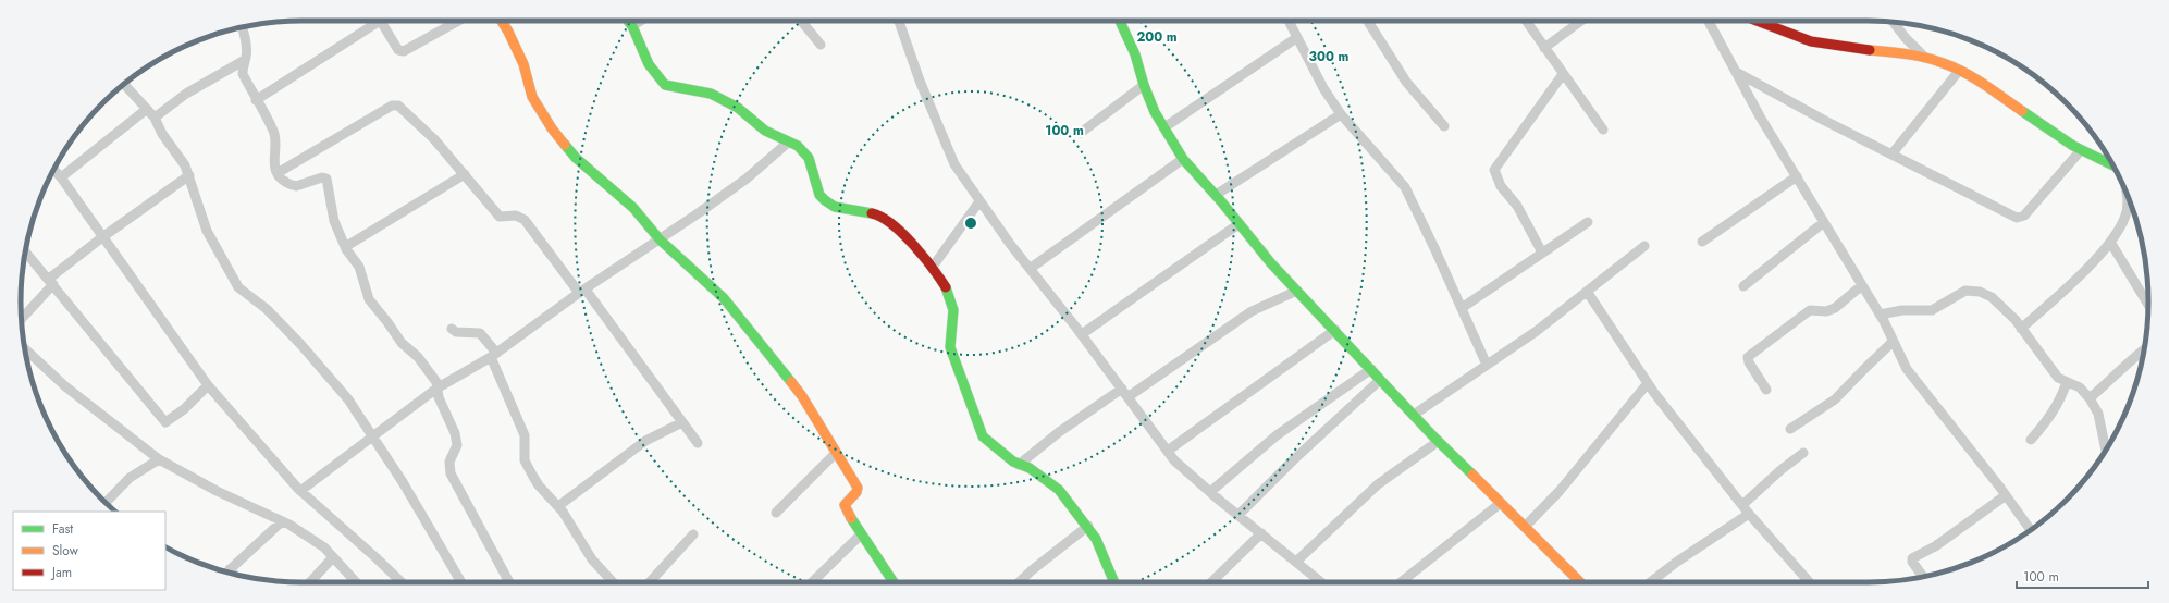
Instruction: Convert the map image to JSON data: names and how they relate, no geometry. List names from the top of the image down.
{
  "legend": ["Fast", "Slow", "Jam"],
  "scale_bar": "100 m",
  "rings": ["200 m", "300 m", "100 m"]
}
